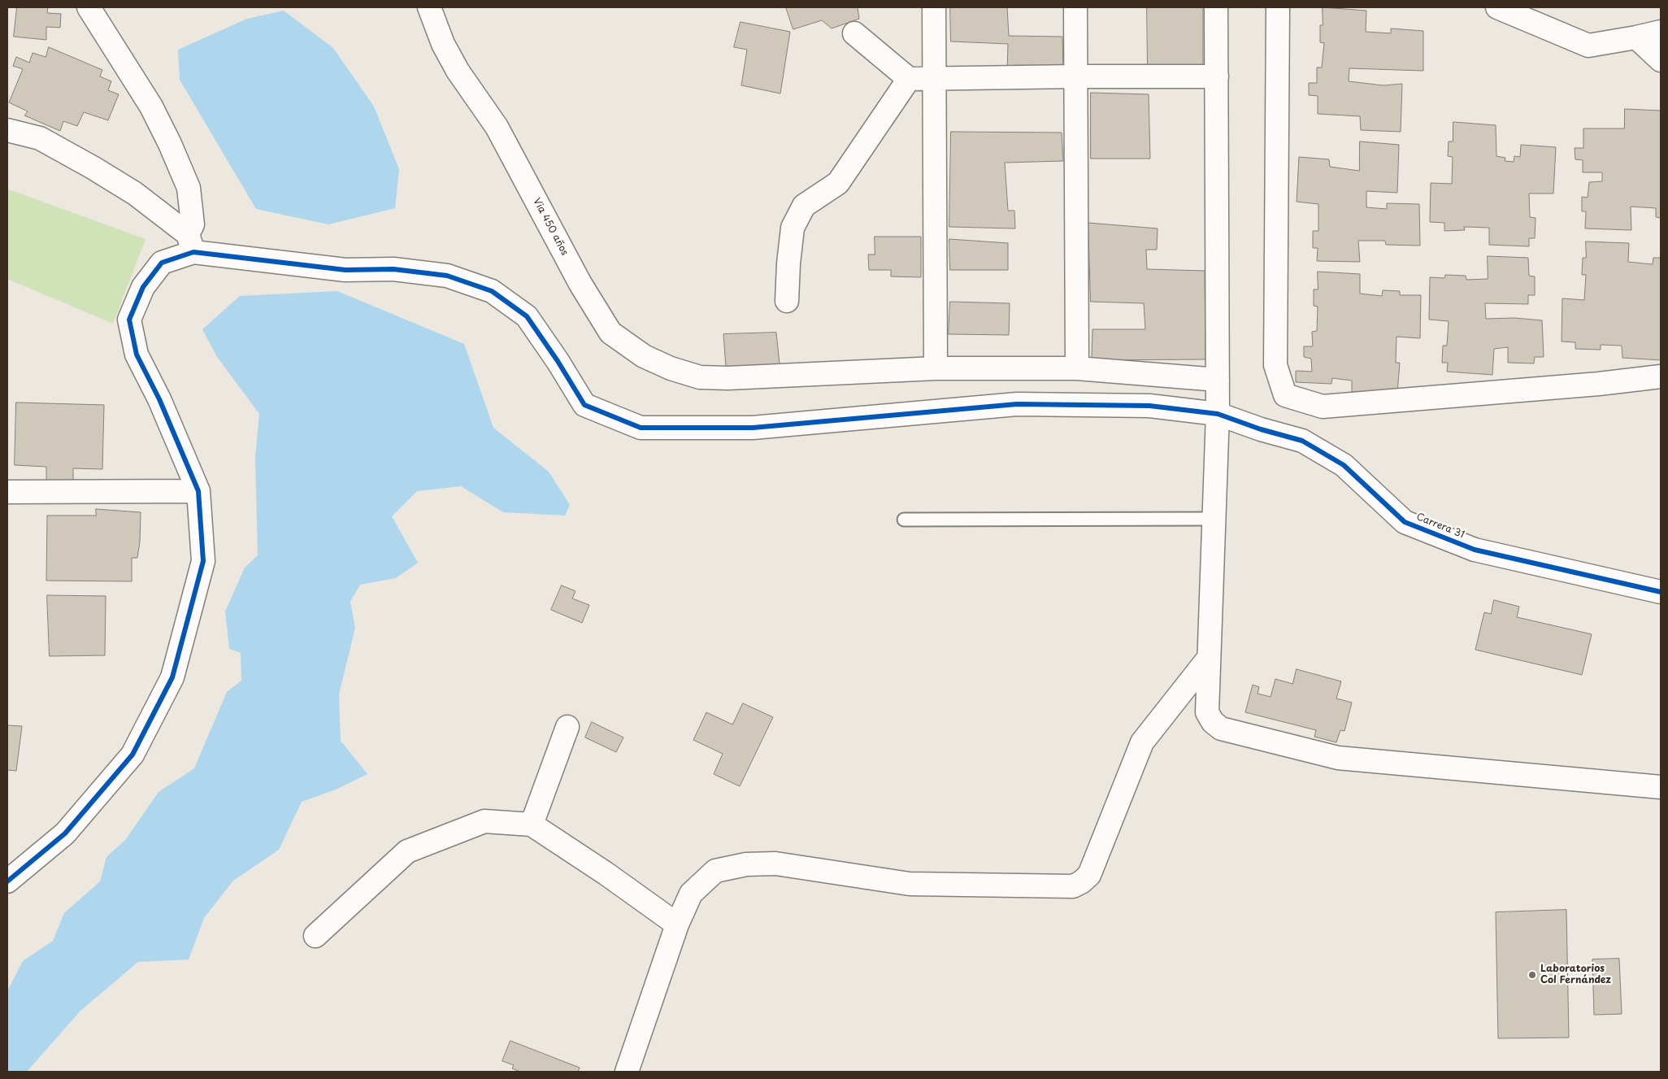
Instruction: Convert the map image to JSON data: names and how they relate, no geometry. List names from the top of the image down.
{
  "streets": {
    "street": ["Via 450 años", "Carrera 31"]
  },
  "places": ["Laboratorios Col Fernández"]
}
